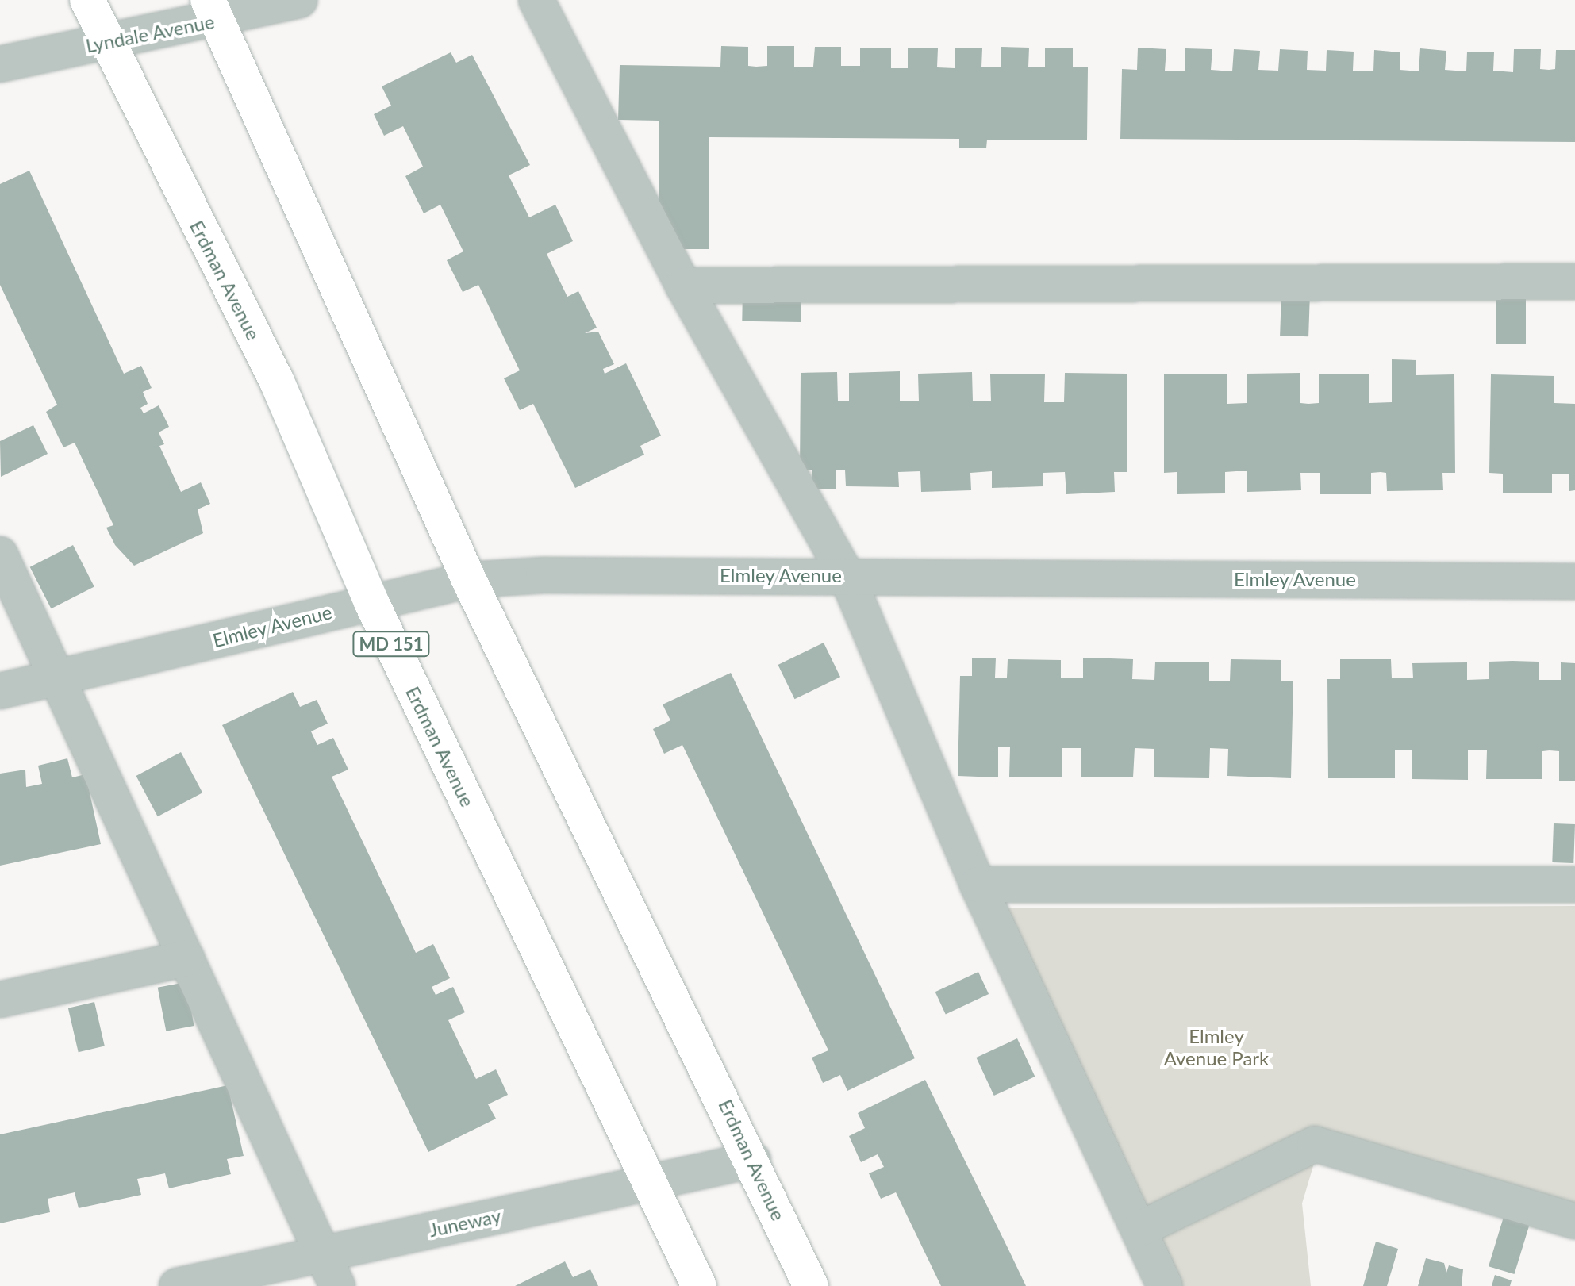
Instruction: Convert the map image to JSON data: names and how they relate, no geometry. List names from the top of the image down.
{
  "streets": {
    "main road": ["Erdman Avenue", "MD 151"],
    "street": ["Lyndale Avenue", "Elmley Avenue", "Juneway"]
  },
  "crossings": [
    ["Lyndale Avenue", "Erdman Avenue"],
    ["Erdman Avenue", "Elmley Avenue"],
    ["Erdman Avenue", "Juneway"]
  ],
  "parks": ["Elmley Avenue Park"]
}
